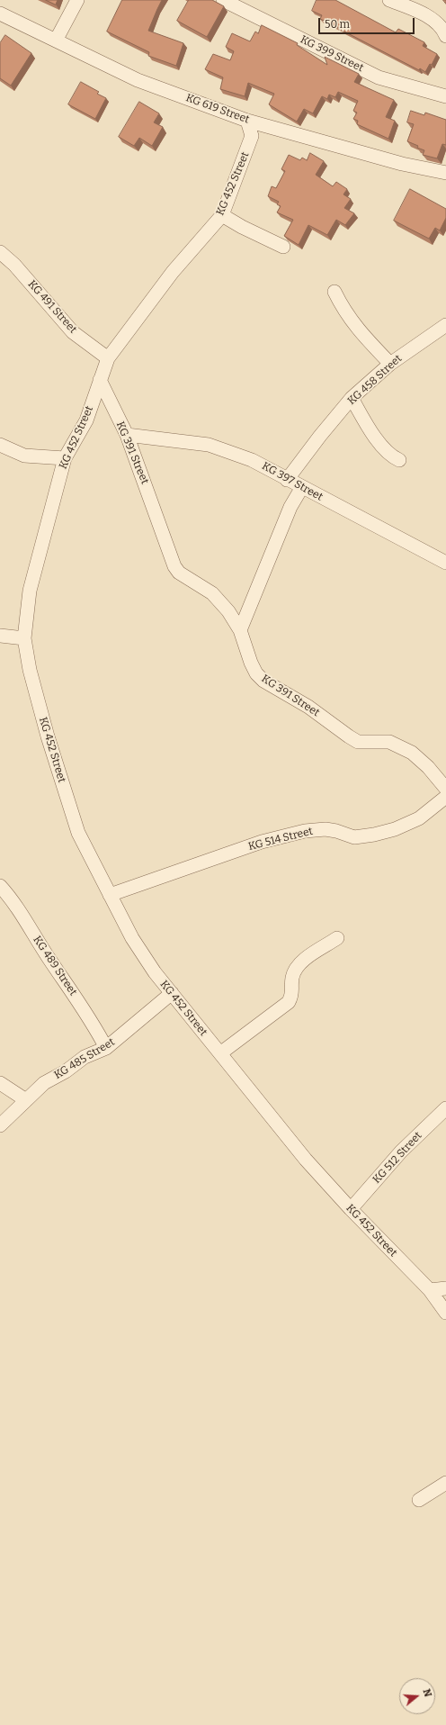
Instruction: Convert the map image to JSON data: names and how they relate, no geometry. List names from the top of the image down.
{
  "streets": {
    "street": [
      "KG 399 Street",
      "KG 619 Street",
      "KG 452 Street",
      "KG 491 Street",
      "KG 458 Street",
      "KG 391 Street",
      "KG 397 Street",
      "KG 514 Street",
      "KG 489 Street",
      "KG 485 Street",
      "KG 512 Street"
    ]
  },
  "crossings": [
    ["KG 619 Street", "KG 452 Street"],
    ["KG 452 Street", "KG 491 Street"],
    ["KG 452 Street", "KG 391 Street"],
    ["KG 452 Street", "KG 514 Street"],
    ["KG 452 Street", "KG 485 Street"],
    ["KG 452 Street", "KG 512 Street"],
    ["KG 458 Street", "KG 397 Street"],
    ["KG 391 Street", "KG 397 Street"],
    ["KG 489 Street", "KG 485 Street"]
  ],
  "scale_bar": "50 m",
  "north": "right"
}
